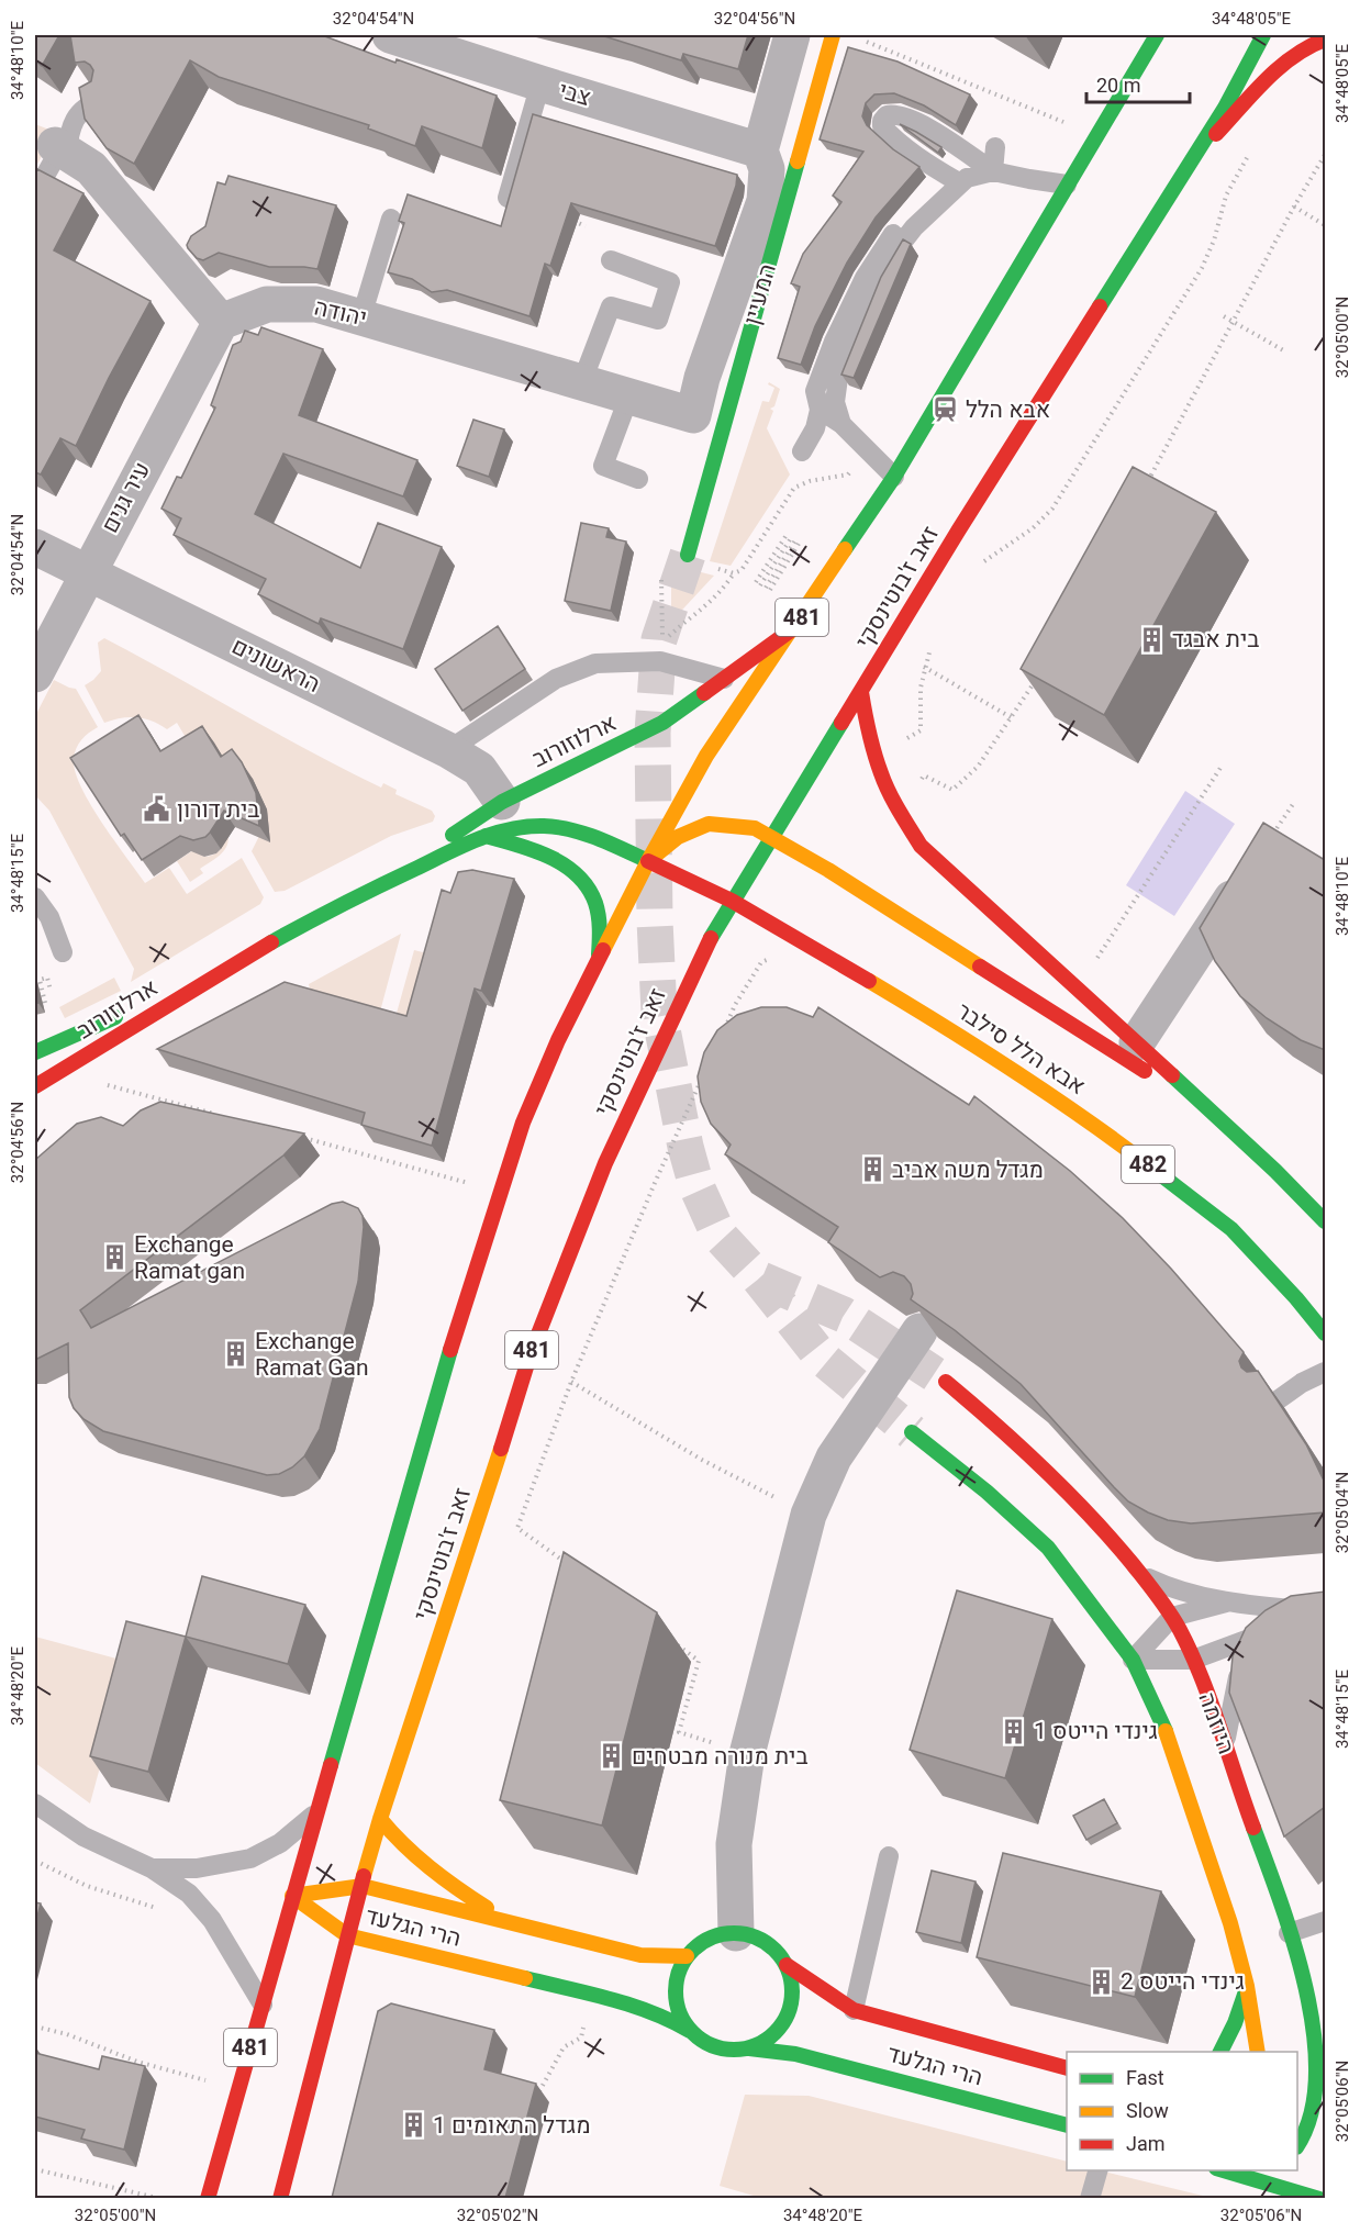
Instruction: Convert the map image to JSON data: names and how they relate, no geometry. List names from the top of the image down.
{
  "streets": {
    "main road": [
      "המעיין",
      "זאב ז'בוטינסקי",
      "481",
      "ארלוזורוב",
      "אבא הלל סילבר",
      "482",
      "היוזמה",
      "הרי הגלעד"
    ],
    "street": [
      "צבי",
      "יהודה",
      "עיר גנים",
      "הראשונים"
    ]
  },
  "crossings": [
    ["צבי", "המעיין"],
    ["המעיין", "יהודה"],
    ["יהודה", "עיר גנים"],
    ["עיר גנים", "הראשונים"],
    ["זאב ז'בוטינסקי", "ארלוזורוב"],
    ["זאב ז'בוטינסקי", "אבא הלל סילבר"],
    ["זאב ז'בוטינסקי", "הרי הגלעד"],
    ["הראשונים", "ארלוזורוב"],
    ["ארלוזורוב", "אבא הלל סילבר"]
  ],
  "places": {
    "station": ["אבא הלל"],
    "building": [
      "בית אבגד",
      "מגדל משה אביב",
      "Exchange Ramat gan",
      "Exchange Ramat Gan",
      "גינדי הייטס 1",
      "בית מנורה מבטחים",
      "גינדי הייטס 2",
      "מגדל התאומים 1"
    ],
    "public building": ["בית דורון"]
  },
  "legend": ["Fast", "Slow", "Jam"],
  "scale_bar": "20 m",
  "coordinates": [
    "32°04'54\"N",
    "32°04'56\"N",
    "34°48'05\"E",
    "34°48'10\"E",
    "32°05'00\"N",
    "34°48'15\"E",
    "32°05'04\"N",
    "34°48'20\"E",
    "32°05'06\"N",
    "32°05'02\"N"
  ]
}
